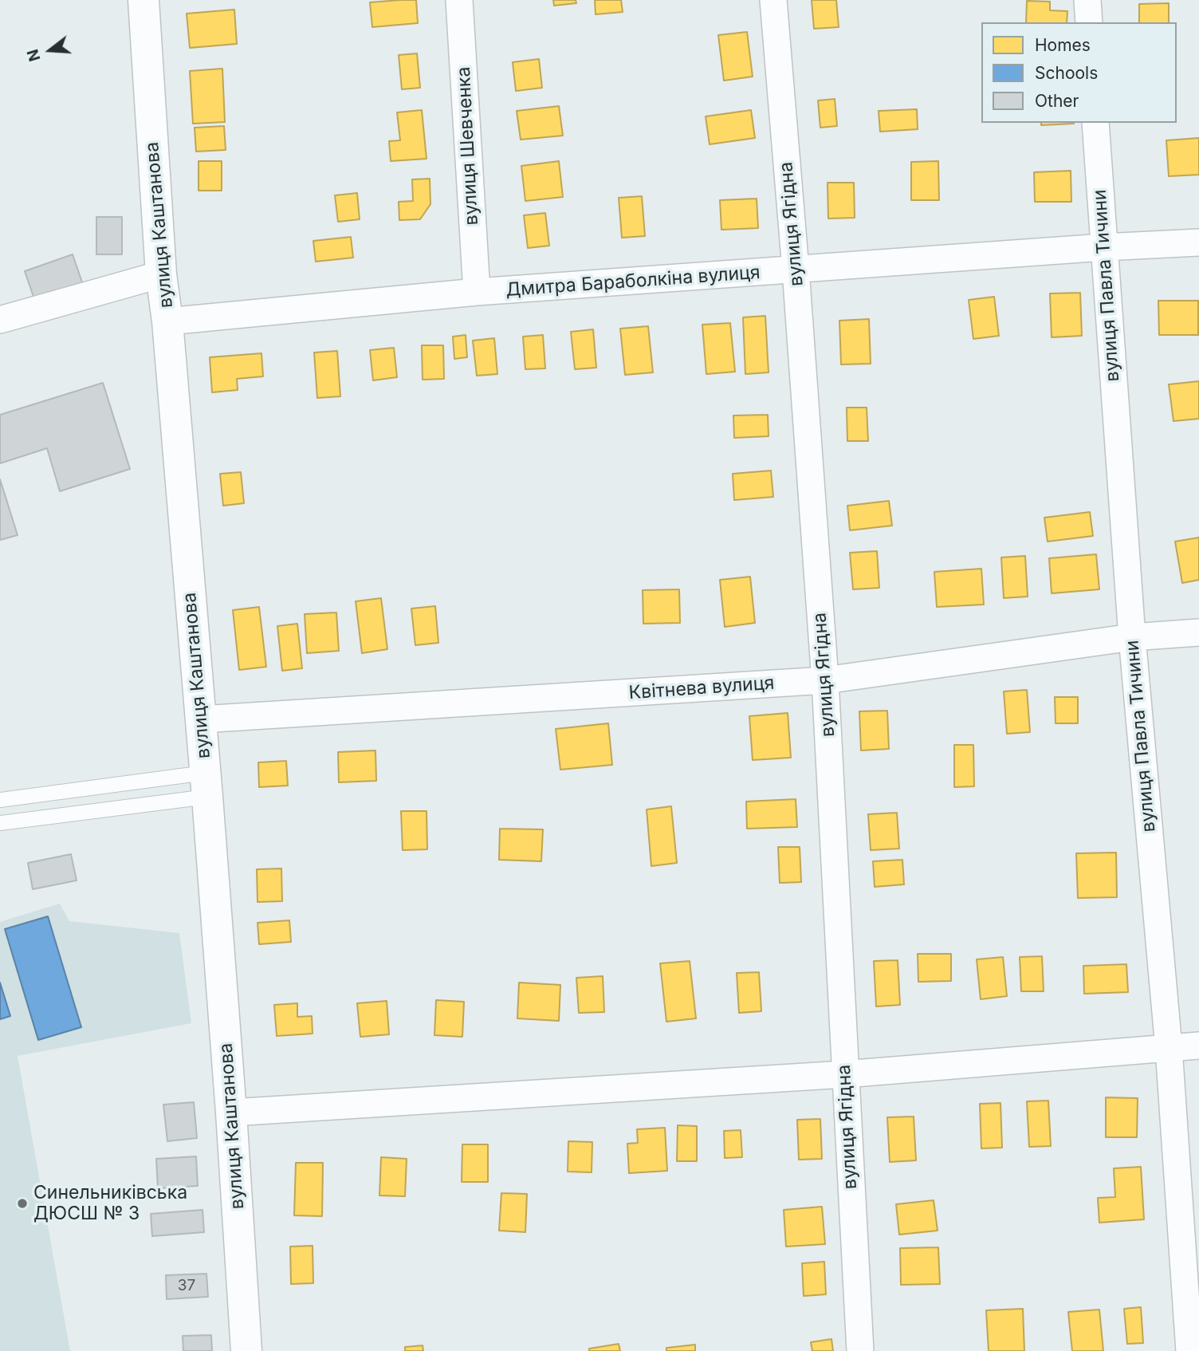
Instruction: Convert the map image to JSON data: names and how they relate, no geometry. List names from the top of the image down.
{
  "streets": {
    "street": [
      "вулиця Шевченка",
      "вулиця Ягідна",
      "вулиця Каштанова",
      "Дмитра Бараболкіна вулиця",
      "вулиця Павла Тичини",
      "Квітнева вулиця"
    ]
  },
  "crossings": [
    ["вулиця Шевченка", "Дмитра Бараболкіна вулиця"],
    ["вулиця Ягідна", "Дмитра Бараболкіна вулиця"],
    ["вулиця Ягідна", "Квітнева вулиця"],
    ["вулиця Каштанова", "Дмитра Бараболкіна вулиця"],
    ["вулиця Каштанова", "Квітнева вулиця"],
    ["Дмитра Бараболкіна вулиця", "вулиця Павла Тичини"],
    ["вулиця Павла Тичини", "Квітнева вулиця"]
  ],
  "places": ["Синельниківська ДЮСШ № 3"],
  "house_numbers": ["37"],
  "legend": ["Homes", "Schools", "Other"],
  "north": "left"
}
